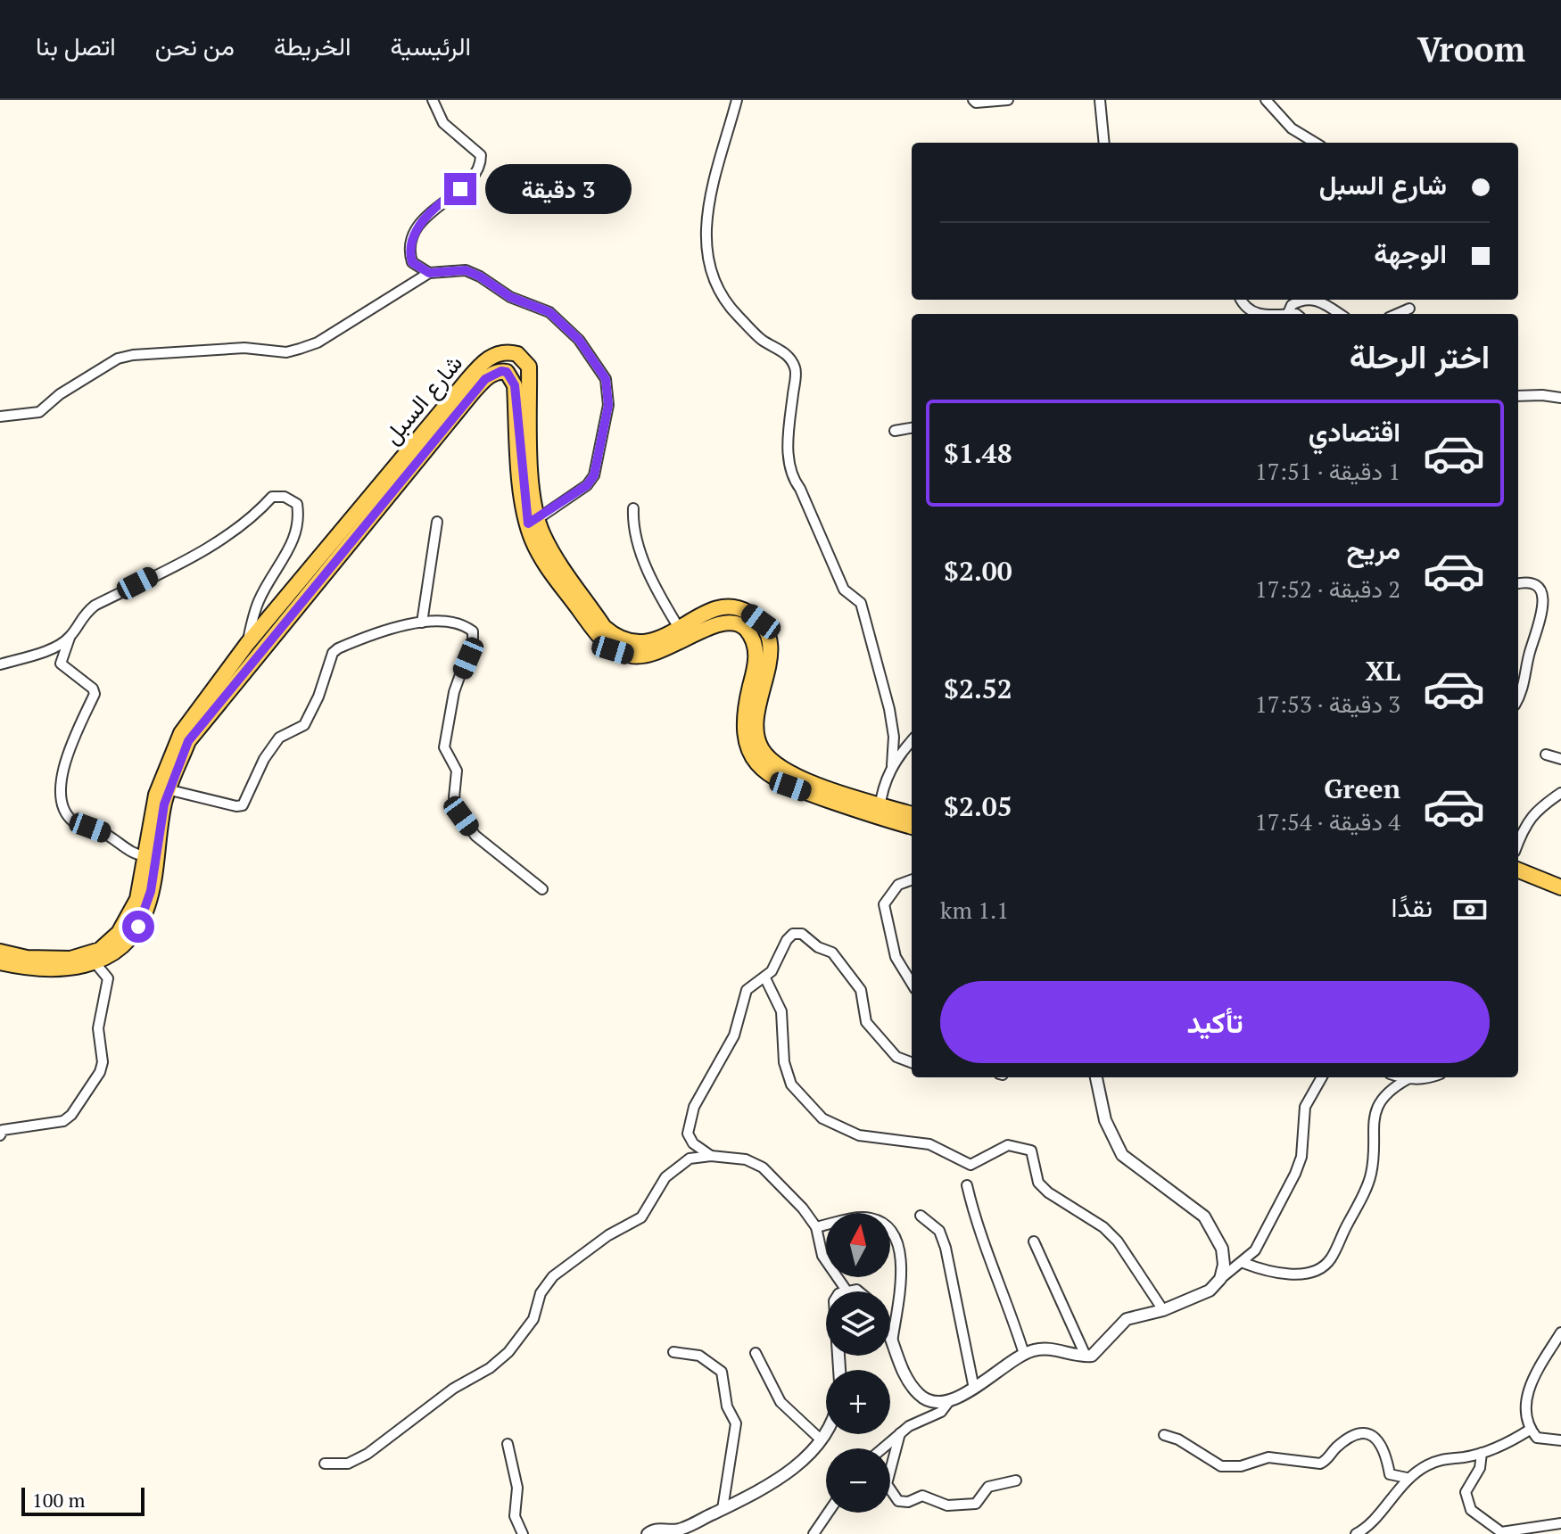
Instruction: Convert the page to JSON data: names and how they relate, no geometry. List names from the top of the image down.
{
  "streets": {
    "main road": ["شارع السبل"]
  },
  "scale_bar": "100 m",
  "north": "top",
  "page": {
    "header": "Vroom",
    "nav": [
      "الرئيسية",
      "الخريطة",
      "من نحن",
      "اتصل بنا"
    ],
    "banner": ["شارع السبل", "الوجهة"],
    "bubble": "3 دقيقة",
    "heading": "اختر الرحلة",
    "list": [
      {
        "name": "اقتصادي",
        "note": "1 دقيقة · 17:51",
        "value": "$1.48"
      },
      {
        "name": "مريح",
        "note": "2 دقيقة · 17:52",
        "value": "$2.00"
      },
      {
        "name": "XL",
        "note": "3 دقيقة · 17:53",
        "value": "$2.52"
      },
      {
        "name": "Green",
        "note": "4 دقيقة · 17:54",
        "value": "$2.05"
      }
    ],
    "pay": ["نقدًا", "1.1 km"],
    "buttons": "تأكيد",
    "map_buttons": ["+", "−"],
    "scale": "100 m"
  }
}
